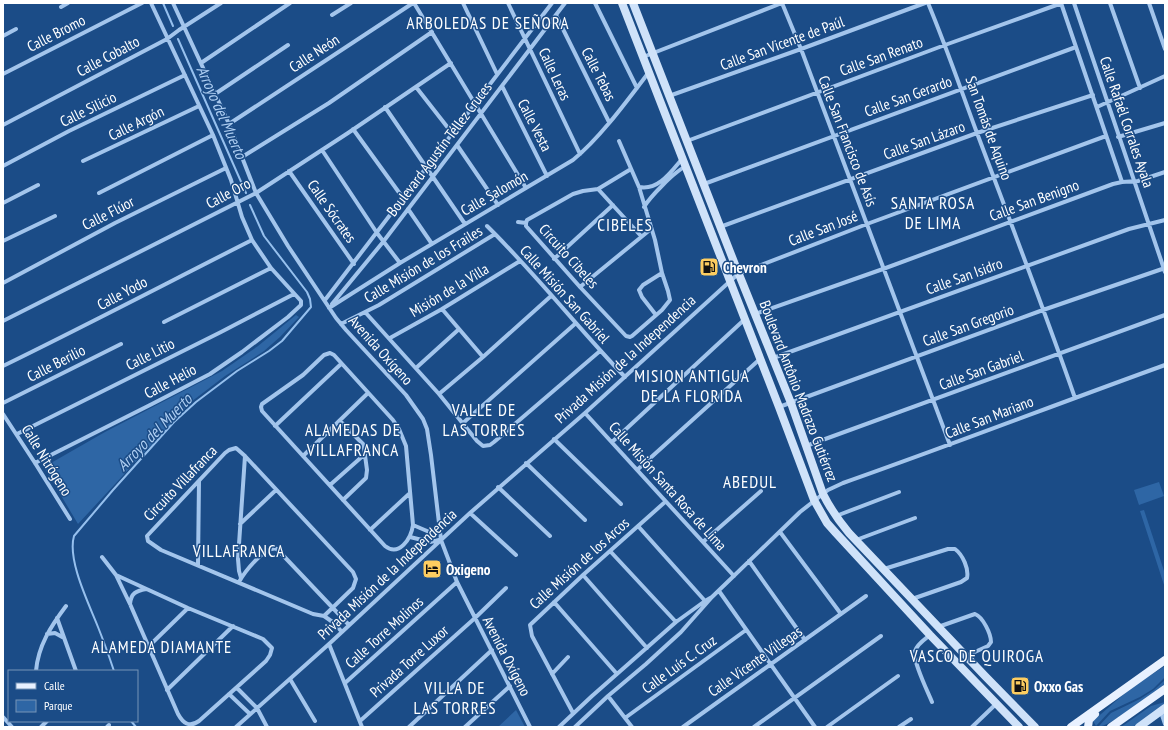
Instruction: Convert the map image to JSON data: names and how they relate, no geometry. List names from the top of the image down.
{
  "streets": {
    "street": [
      "Calle Bromo",
      "Calle San Vicente de Paúl",
      "Calle Neón",
      "Calle Cobalto",
      "Calle San Renato",
      "Calle Leras",
      "Calle Tebas",
      "Calle San Gerardo",
      "Calle Silicio",
      "Calle Rafaél Corrales Ayala",
      "Calle Argón",
      "Calle Vesta",
      "San Tomás de Aquino",
      "Calle San Lázaro",
      "Calle San Francisco de Asís",
      "Boulevard Agustín Téllez Cruces",
      "Calle Oro",
      "Calle Salomón",
      "Calle San Benigno",
      "Calle Sócrates",
      "Calle Flúor",
      "Calle San José",
      "Circuito Cibeles",
      "Calle Misión de los Frailes",
      "Calle San Isidro",
      "Misión de la Villa",
      "Calle Yodo",
      "Calle Misión San Gabriel",
      "Calle San Gregorio",
      "Avenida Oxígeno",
      "Calle Litio",
      "Privada Misión de la Independencia",
      "Calle Berilio",
      "Calle San Gabriel",
      "Calle Helio",
      "Boulevard Antônio Madrazo Gutiérrez",
      "Calle San Mariano",
      "Calle Nitrógeno",
      "Circuito Villafranca",
      "Calle Misión Santa Rosa de Lima",
      "Calle Misión de los Arcos",
      "Calle Torre Molinos",
      "Privada Torre Luxor",
      "Calle Vicente Villegas",
      "Calle Luís C. Cruz"
    ]
  },
  "crossings": [
    ["Calle San Vicente de Paúl", "Calle San Francisco de Asís"],
    ["Calle San Vicente de Paúl", "Boulevard Antônio Madrazo Gutiérrez"],
    ["Calle Neón", "Avenida Oxígeno"],
    ["Calle Cobalto", "Avenida Oxígeno"],
    ["Calle San Renato", "Calle Rafaél Corrales Ayala"],
    ["Calle San Renato", "San Tomás de Aquino"],
    ["Calle San Renato", "Calle San Francisco de Asís"],
    ["Calle San Renato", "Boulevard Antônio Madrazo Gutiérrez"],
    ["Calle Leras", "Boulevard Agustín Téllez Cruces"],
    ["Calle Leras", "Calle Salomón"],
    ["Calle Tebas", "Boulevard Agustín Téllez Cruces"],
    ["Calle Tebas", "Calle Salomón"],
    ["Calle San Gerardo", "Calle Rafaél Corrales Ayala"],
    ["Calle San Gerardo", "San Tomás de Aquino"],
    ["Calle San Gerardo", "Calle San Francisco de Asís"],
    ["Calle San Gerardo", "Boulevard Antônio Madrazo Gutiérrez"],
    ["Calle Rafaél Corrales Ayala", "Calle San Lázaro"],
    ["Calle Rafaél Corrales Ayala", "Calle San Benigno"],
    ["Calle Rafaél Corrales Ayala", "Calle San José"],
    ["Calle Rafaél Corrales Ayala", "Calle San Isidro"],
    ["Calle Rafaél Corrales Ayala", "Calle San Gregorio"],
    ["Calle Vesta", "Boulevard Agustín Téllez Cruces"],
    ["Calle Vesta", "Calle Salomón"],
    ["San Tomás de Aquino", "Calle San Lázaro"],
    ["San Tomás de Aquino", "Calle San Benigno"],
    ["San Tomás de Aquino", "Calle San José"],
    ["San Tomás de Aquino", "Calle San Isidro"],
    ["San Tomás de Aquino", "Calle San Gregorio"],
    ["San Tomás de Aquino", "Calle San Gabriel"],
    ["San Tomás de Aquino", "Calle San Mariano"],
    ["Calle San Lázaro", "Calle San Francisco de Asís"],
    ["Calle San Lázaro", "Boulevard Antônio Madrazo Gutiérrez"],
    ["Calle San Francisco de Asís", "Calle San Benigno"],
    ["Calle San Francisco de Asís", "Calle San José"],
    ["Calle San Francisco de Asís", "Calle San Isidro"],
    ["Calle San Francisco de Asís", "Calle San Gregorio"],
    ["Calle San Francisco de Asís", "Calle San Gabriel"],
    ["Calle San Francisco de Asís", "Calle San Mariano"],
    ["Boulevard Agustín Téllez Cruces", "Calle Salomón"],
    ["Boulevard Agustín Téllez Cruces", "Calle Sócrates"],
    ["Boulevard Agustín Téllez Cruces", "Avenida Oxígeno"],
    ["Calle Oro", "Calle Sócrates"],
    ["Calle Oro", "Avenida Oxígeno"],
    ["Calle Salomón", "Avenida Oxígeno"],
    ["Calle Salomón", "Boulevard Antônio Madrazo Gutiérrez"],
    ["Calle San Benigno", "Boulevard Antônio Madrazo Gutiérrez"],
    ["Calle San José", "Privada Misión de la Independencia"],
    ["Calle San José", "Boulevard Antônio Madrazo Gutiérrez"],
    ["Calle Misión de los Frailes", "Calle Misión San Gabriel"],
    ["Calle Misión de los Frailes", "Avenida Oxígeno"],
    ["Calle San Isidro", "Boulevard Antônio Madrazo Gutiérrez"],
    ["Misión de la Villa", "Calle Misión San Gabriel"],
    ["Calle Misión San Gabriel", "Privada Misión de la Independencia"],
    ["Calle San Gregorio", "Boulevard Antônio Madrazo Gutiérrez"],
    ["Avenida Oxígeno", "Privada Misión de la Independencia"],
    ["Avenida Oxígeno", "Calle Torre Molinos"],
    ["Avenida Oxígeno", "Privada Torre Luxor"],
    ["Calle Litio", "Calle Helio"],
    ["Calle Litio", "Calle Nitrógeno"],
    ["Privada Misión de la Independencia", "Boulevard Antônio Madrazo Gutiérrez"],
    ["Privada Misión de la Independencia", "Circuito Villafranca"],
    ["Privada Misión de la Independencia", "Calle Misión Santa Rosa de Lima"],
    ["Calle San Gabriel", "Boulevard Antônio Madrazo Gutiérrez"],
    ["Calle Helio", "Calle Nitrógeno"],
    ["Boulevard Antônio Madrazo Gutiérrez", "Calle San Mariano"],
    ["Calle San Mariano", "Calle Misión Santa Rosa de Lima"],
    ["Calle Misión Santa Rosa de Lima", "Calle Misión de los Arcos"]
  ],
  "districts": [
    "ARBOLEDAS DE SEÑORA",
    "SANTA ROSA DE LIMA",
    "CIBELES",
    "MISION ANTIGUA DE LA FLORIDA",
    "VALLE DE LAS TORRES",
    "ALAMEDAS DE VILLAFRANCA",
    "ABEDUL",
    "VILLAFRANCA",
    "ALAMEDA DIAMANTE",
    "VASCO DE QUIROGA",
    "VILLA DE LAS TORRES"
  ],
  "water": ["Arroyo del Muerto"],
  "places": {
    "fuel station": ["Chevron", "Oxxo Gas"],
    "hotel": ["Oxigeno"]
  },
  "legend": ["Calle", "Parque"]
}
